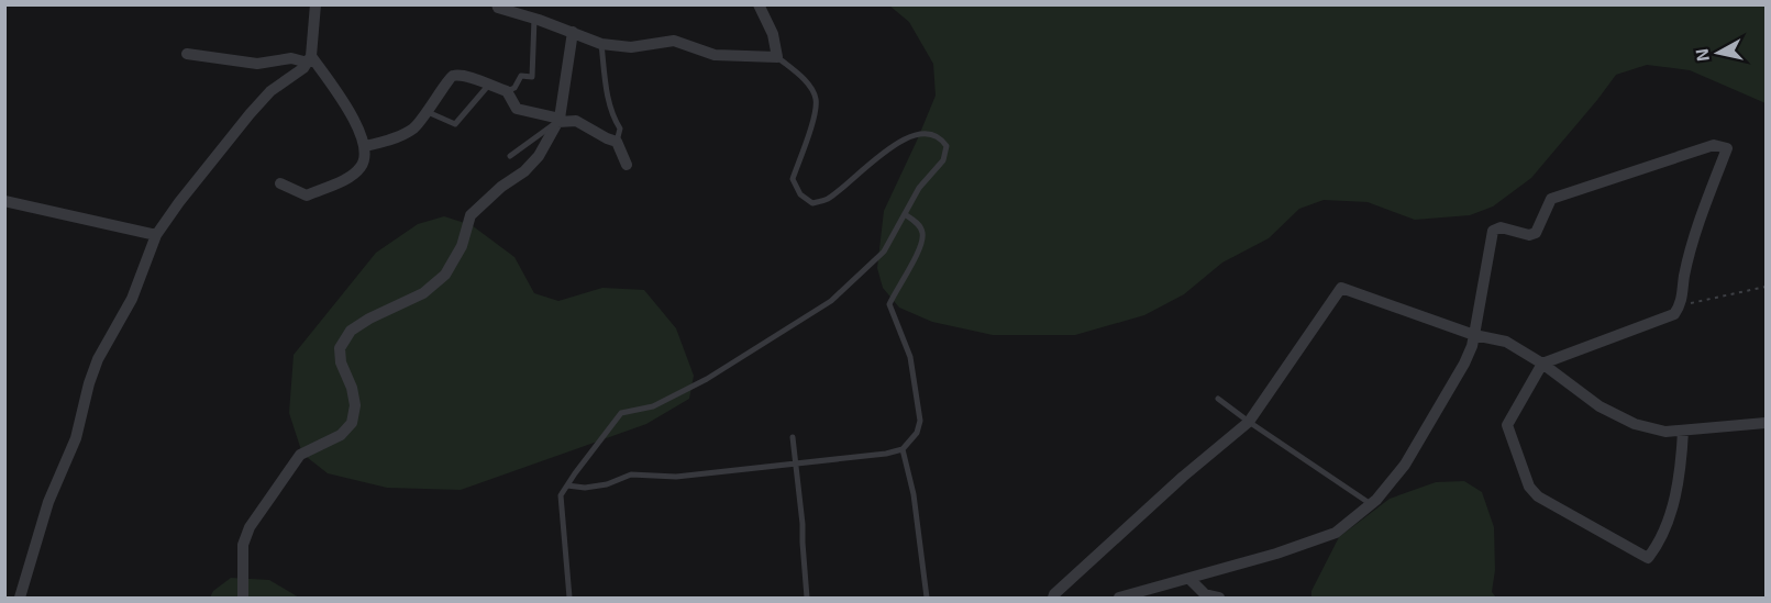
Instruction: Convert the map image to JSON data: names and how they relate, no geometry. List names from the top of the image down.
{
  "north": "left"
}
